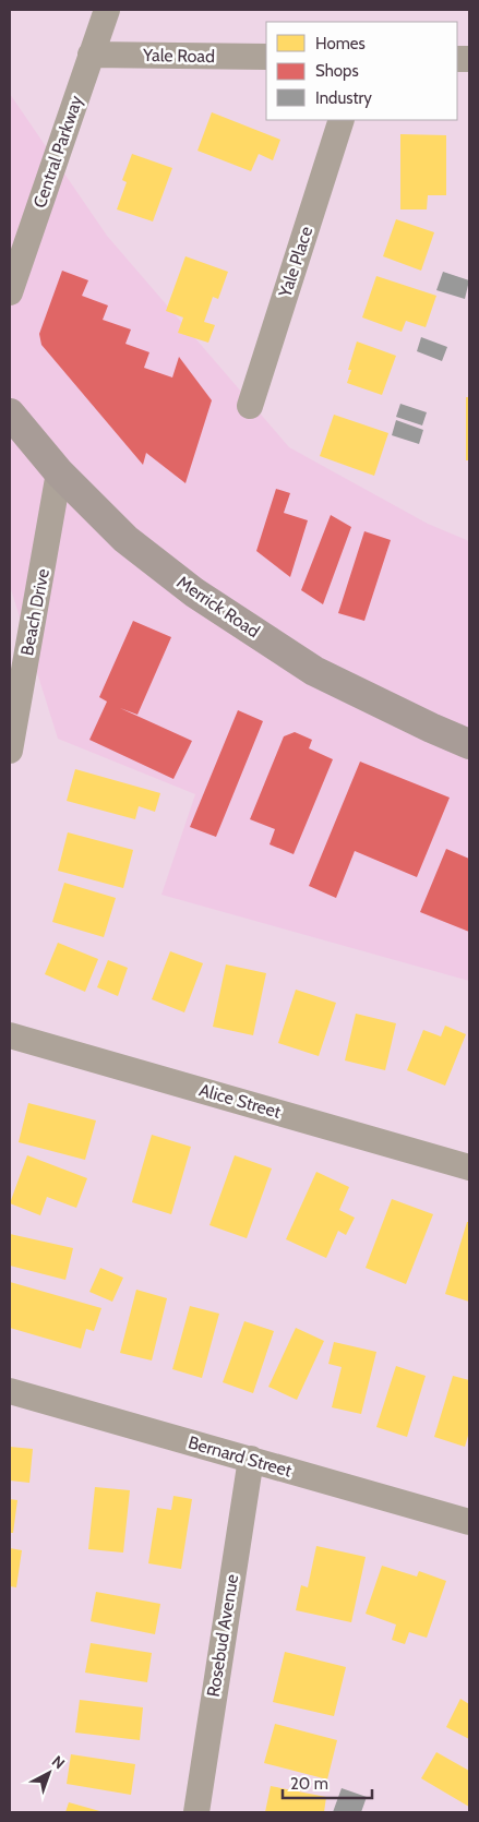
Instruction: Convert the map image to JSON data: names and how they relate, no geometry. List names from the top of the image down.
{
  "streets": {
    "main road": ["Merrick Road"],
    "street": [
      "Yale Road",
      "Central Parkway",
      "Yale Place",
      "Beach Drive",
      "Alice Street",
      "Bernard Street",
      "Rosebud Avenue"
    ]
  },
  "crossings": [
    ["Yale Road", "Central Parkway"],
    ["Merrick Road", "Beach Drive"],
    ["Bernard Street", "Rosebud Avenue"]
  ],
  "legend": ["Homes", "Shops", "Industry"],
  "scale_bar": "20 m",
  "north": "top right"
}
